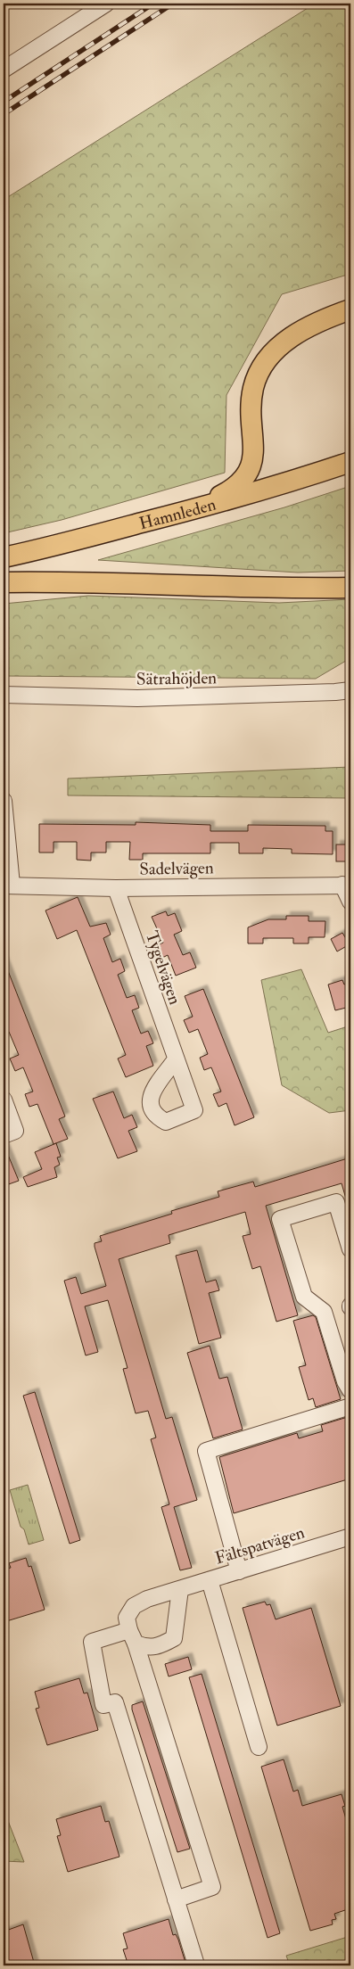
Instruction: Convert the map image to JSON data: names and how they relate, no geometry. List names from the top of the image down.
{
  "streets": {
    "main road": ["Hamnleden"],
    "street": [
      "Sätrahöjden",
      "Sadelvägen",
      "Tygelvägen",
      "Fältspatvägen"
    ]
  },
  "crossings": [
    ["Sadelvägen", "Tygelvägen"]
  ]
}
